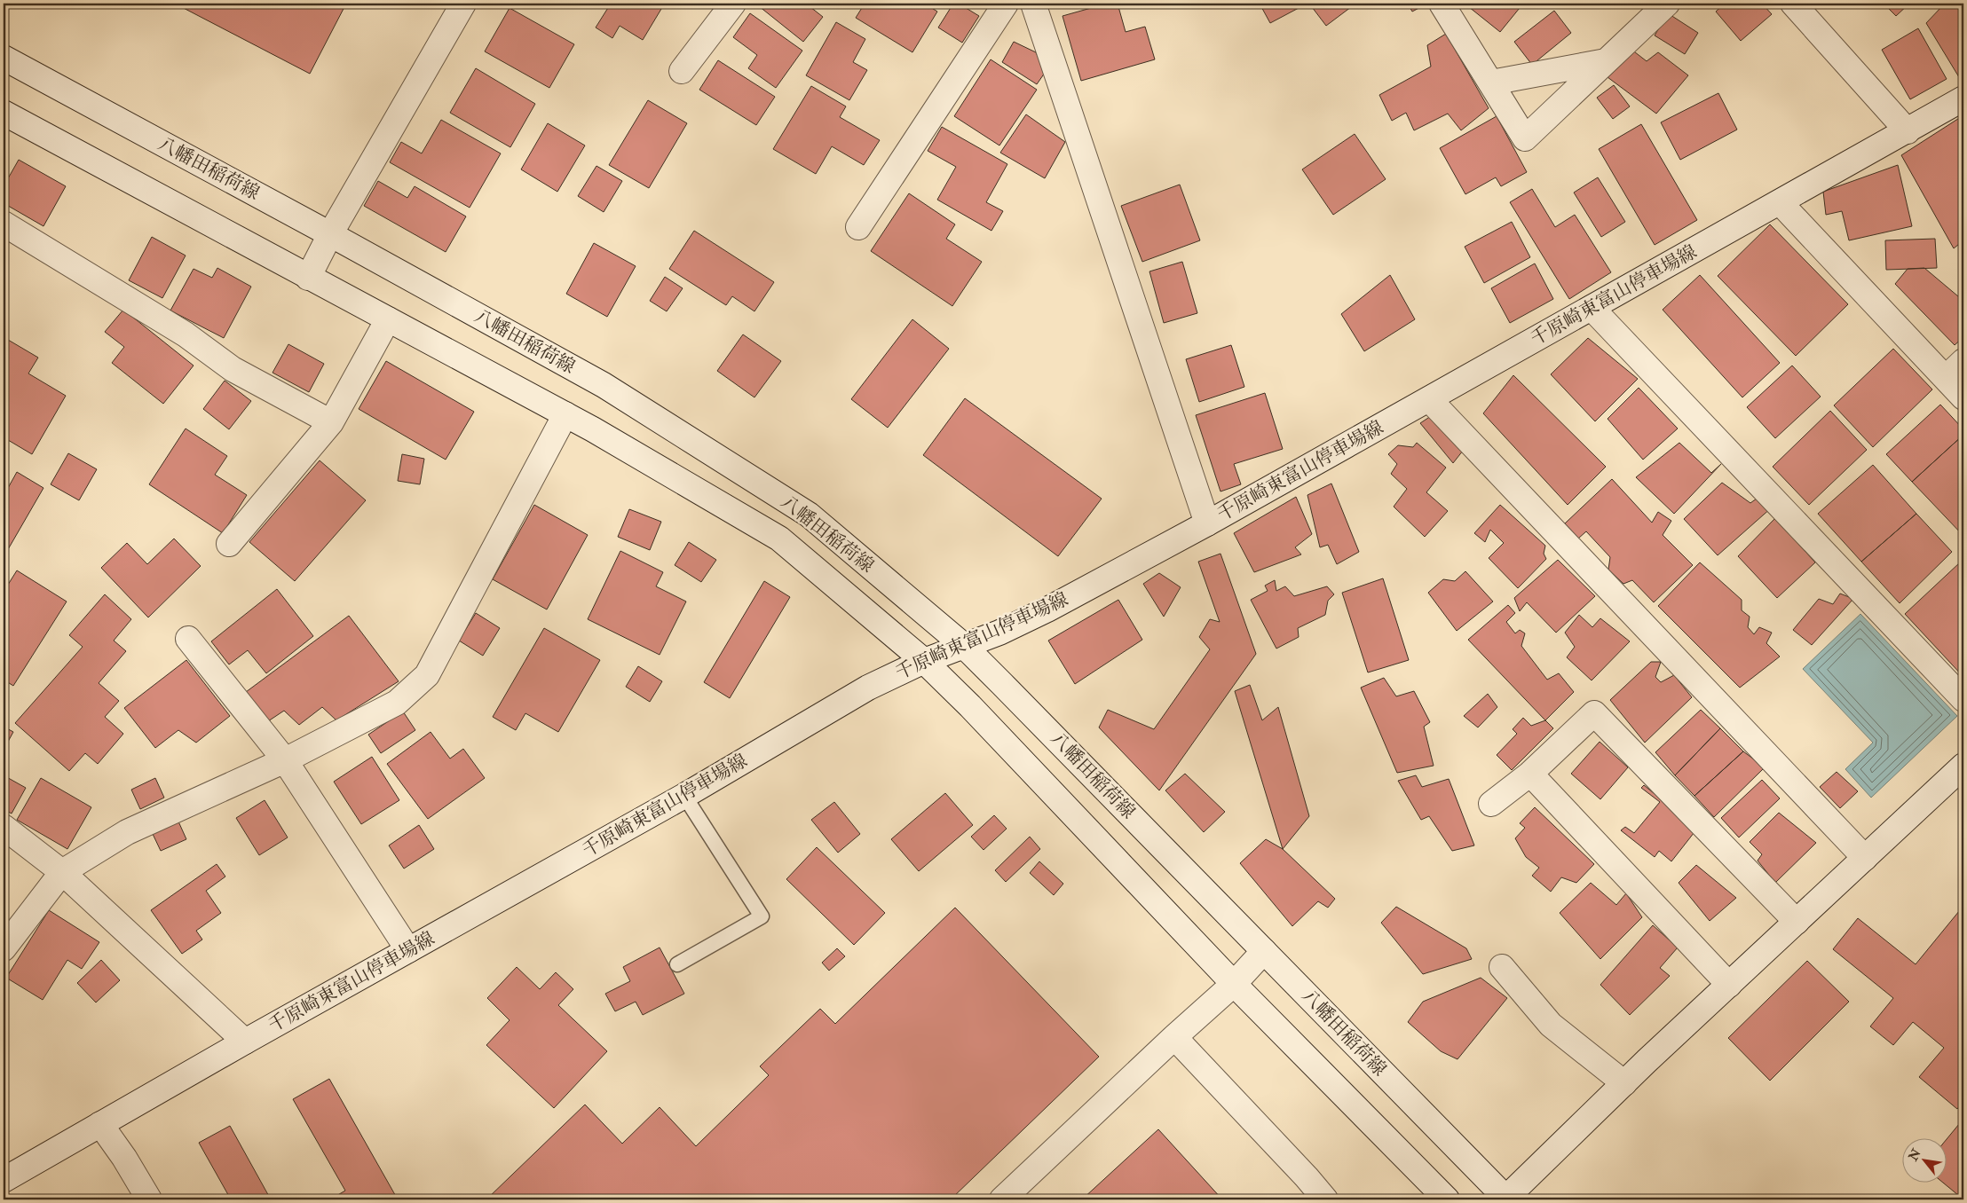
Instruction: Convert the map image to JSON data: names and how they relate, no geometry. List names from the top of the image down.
{
  "streets": {
    "street": ["八幡田稲荷線", "千原崎東富山停車場線"]
  },
  "crossings": [
    ["八幡田稲荷線", "千原崎東富山停車場線"]
  ],
  "north": "top left"
}
